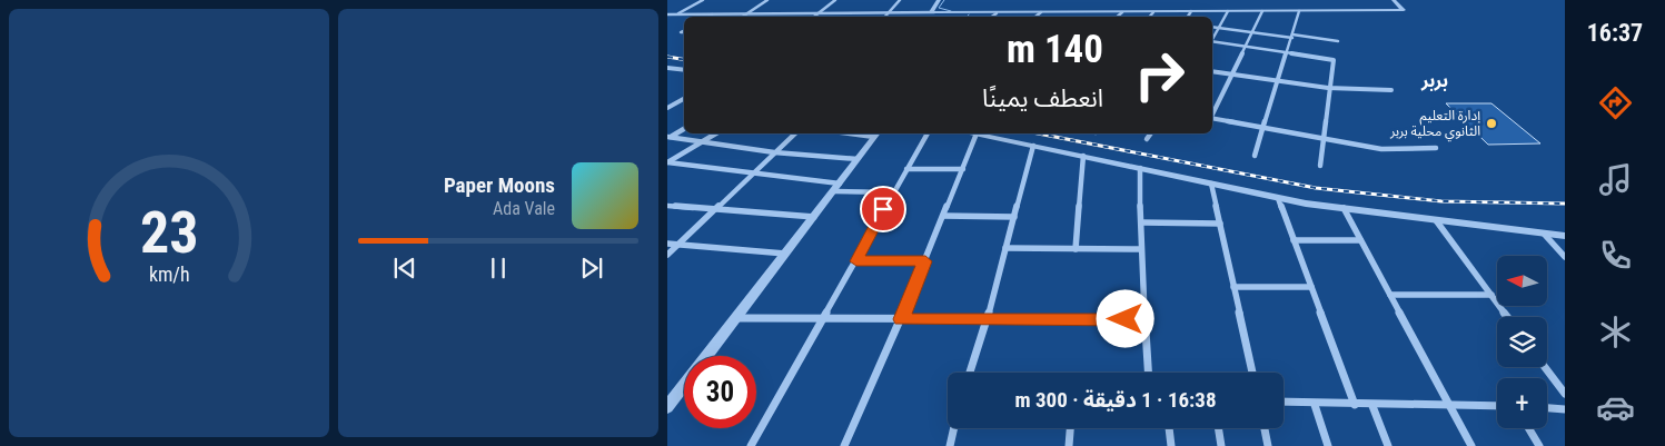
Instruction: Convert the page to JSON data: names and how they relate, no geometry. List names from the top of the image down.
{
  "districts": ["بربر"],
  "places": ["إدارة التعليم الثانوي محلية بربر"],
  "north": "left",
  "page": {
    "tabs": "16:37",
    "turn": ["140 m", "انعطف يمينًا"],
    "song": ["Paper Moons", "Ada Vale"],
    "map_buttons": "+",
    "limit": "30",
    "trip": "16:38 · 1 دقيقة · 300 m",
    "gauge": ["23", "km/h"]
  }
}
